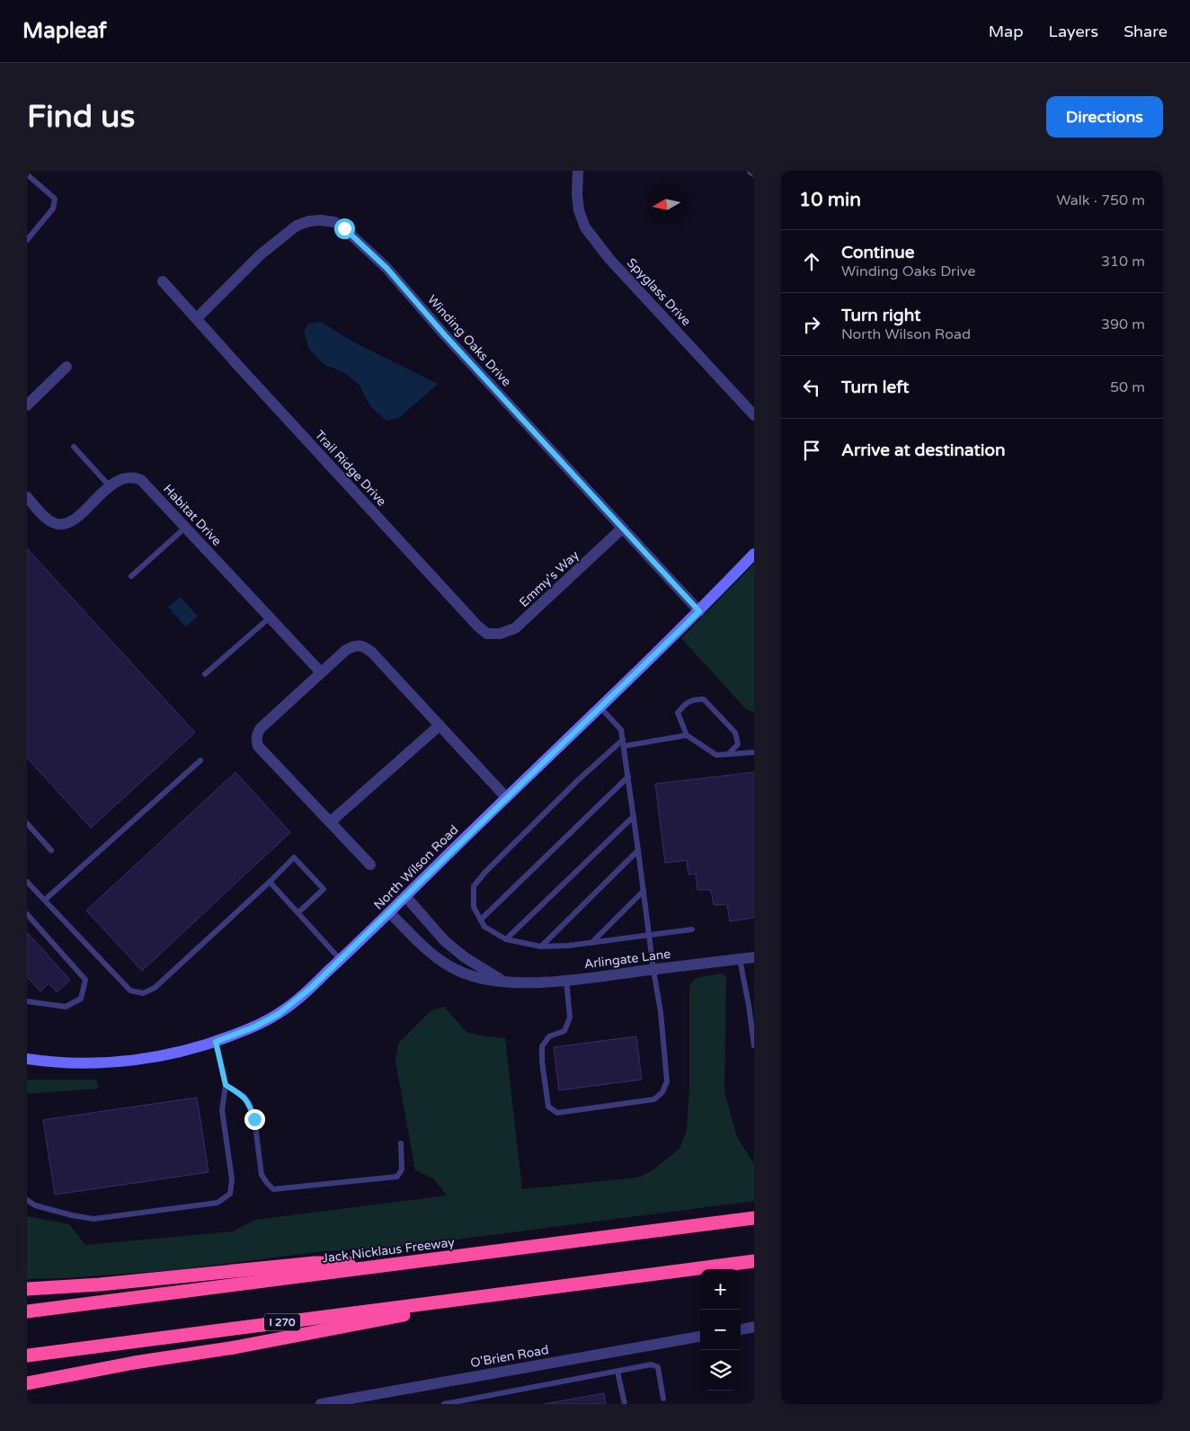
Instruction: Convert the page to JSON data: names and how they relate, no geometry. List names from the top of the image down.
{
  "streets": {
    "highway": ["Jack Nicklaus Freeway", "I 270"],
    "main road": ["North Wilson Road"],
    "street": [
      "Spyglass Drive",
      "Winding Oaks Drive",
      "Trail Ridge Drive",
      "Habitat Drive",
      "Emmy's Way",
      "Arlingate Lane",
      "O'Brien Road"
    ]
  },
  "crossings": [
    ["Winding Oaks Drive", "Trail Ridge Drive"],
    ["Winding Oaks Drive", "Emmy's Way"],
    ["Winding Oaks Drive", "North Wilson Road"],
    ["Trail Ridge Drive", "Emmy's Way"],
    ["North Wilson Road", "Arlingate Lane"]
  ],
  "north": "left",
  "page": {
    "header": "Mapleaf",
    "nav": ["Map", "Layers", "Share"],
    "buttons": "Directions",
    "title": "Find us",
    "heading": ["10 min", "Walk · 750 m"],
    "list": [
      ["Continue", "Winding Oaks Drive", "310 m"],
      ["Turn right", "North Wilson Road", "390 m"],
      ["Turn left", "50 m"],
      "Arrive at destination"
    ],
    "map_buttons": ["+", "−"]
  }
}
